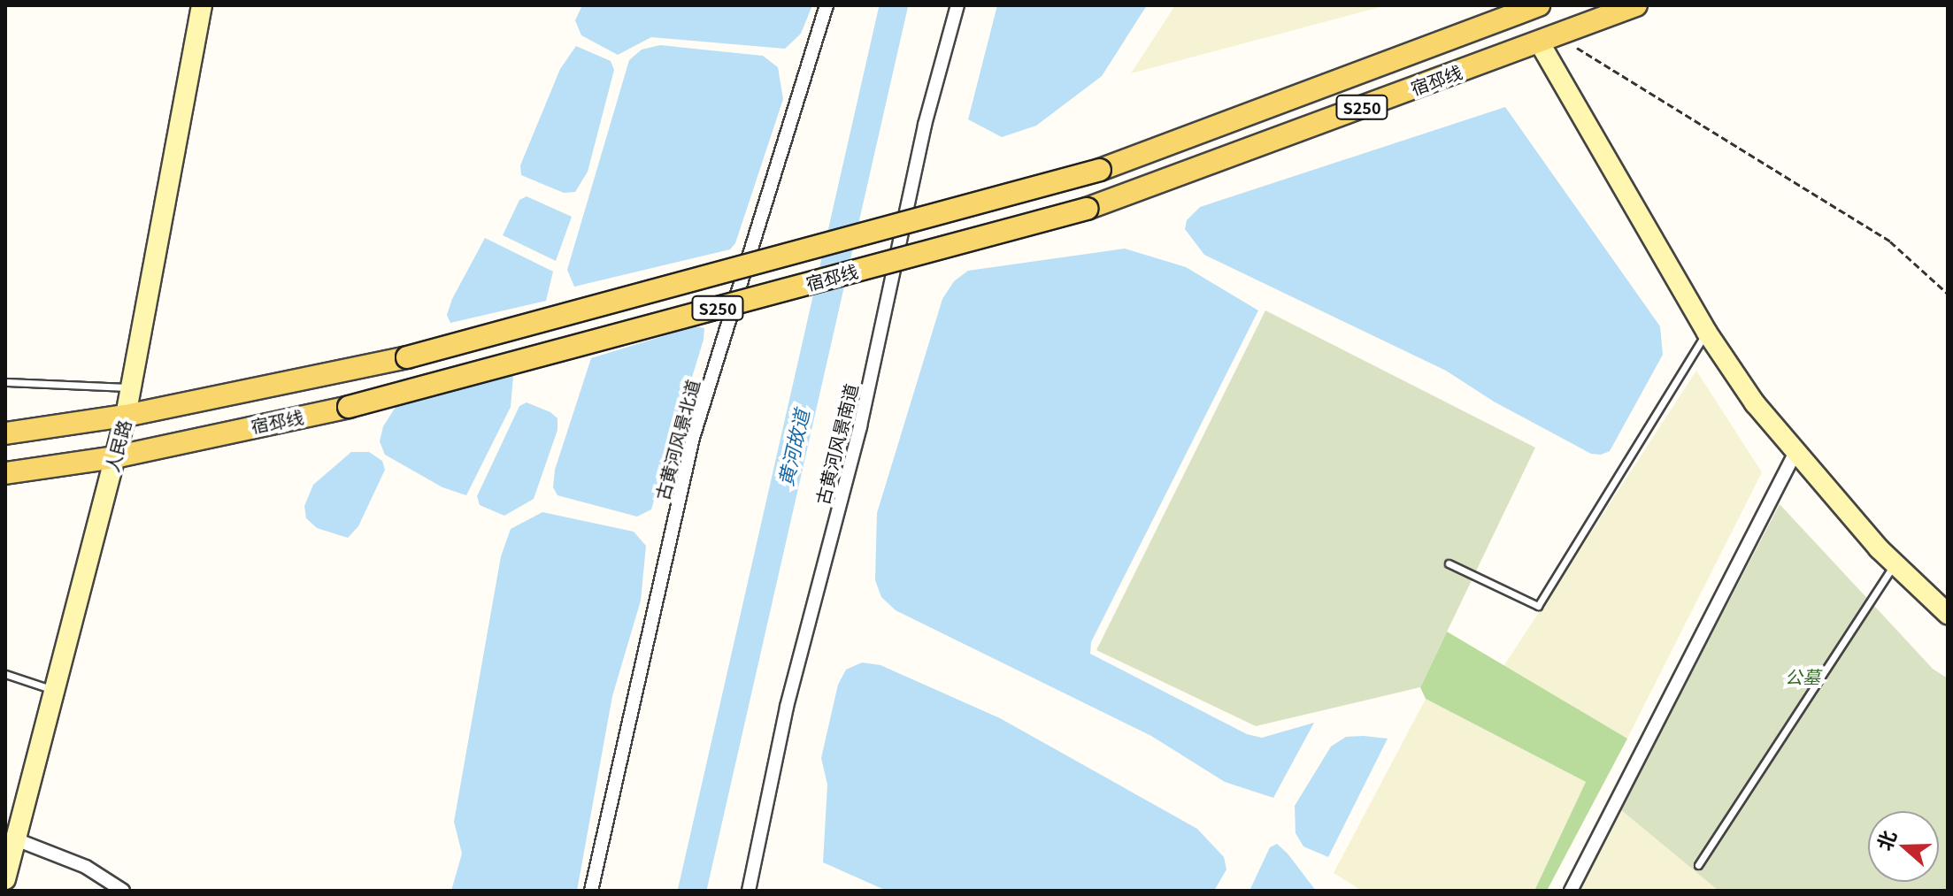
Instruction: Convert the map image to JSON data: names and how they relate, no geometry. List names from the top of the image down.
{
  "streets": {
    "main road": ["宿邳线", "S250"],
    "street": ["古黄河风景北道", "古黄河风景南道", "人民路"]
  },
  "crossings": [
    ["宿邳线", "人民路"]
  ],
  "water": ["黄河故道"],
  "parks": ["公墓"],
  "north": "left"
}
